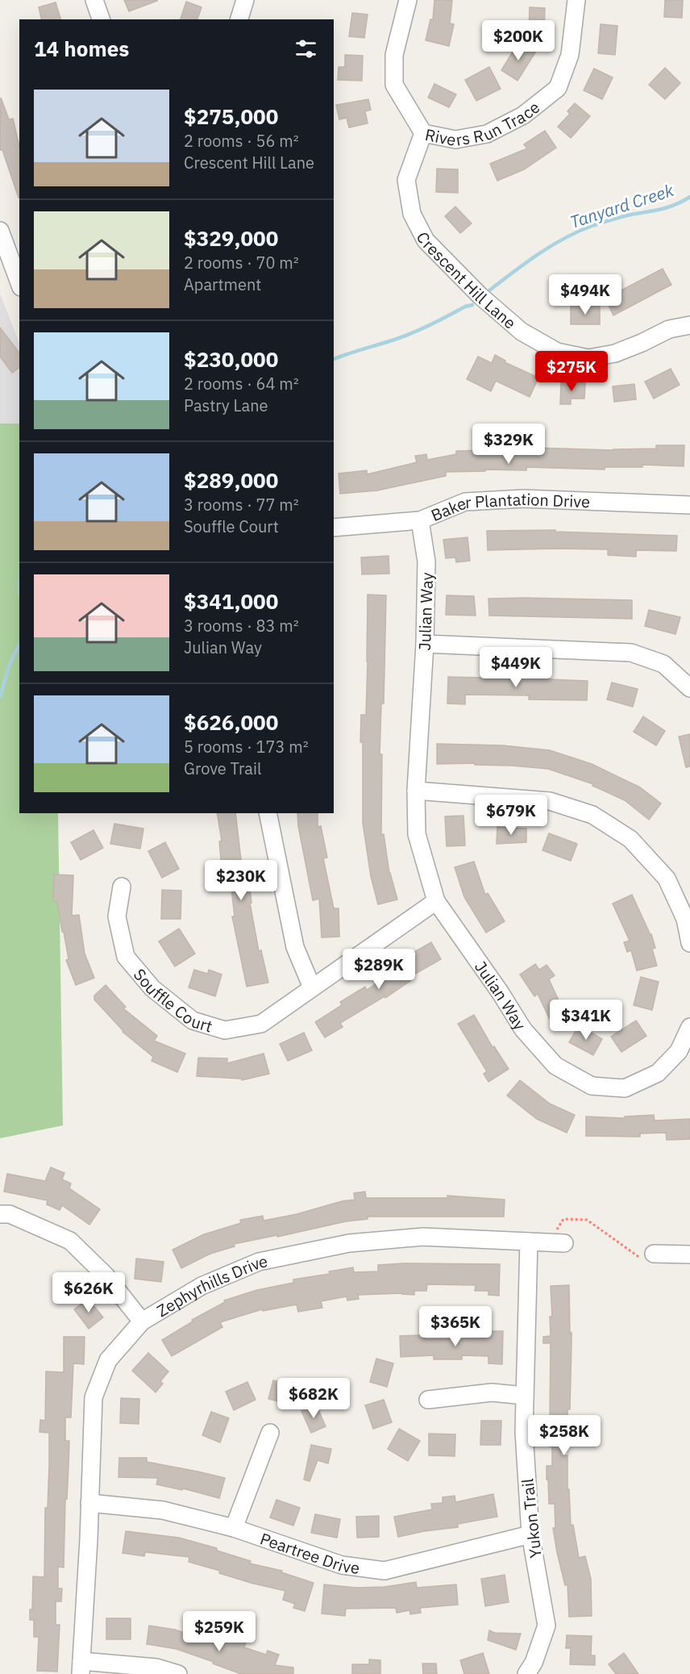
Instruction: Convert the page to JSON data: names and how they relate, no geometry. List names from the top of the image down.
{
  "streets": {
    "street": [
      "Rivers Run Trace",
      "Crescent Hill Lane",
      "Baker Plantation Drive",
      "Julian Way",
      "Souffle Court",
      "Zephyrhills Drive",
      "Yukon Trail",
      "Peartree Drive"
    ]
  },
  "crossings": [
    ["Rivers Run Trace", "Crescent Hill Lane"],
    ["Baker Plantation Drive", "Julian Way"],
    ["Julian Way", "Souffle Court"],
    ["Zephyrhills Drive", "Yukon Trail"],
    ["Zephyrhills Drive", "Peartree Drive"],
    ["Yukon Trail", "Peartree Drive"]
  ],
  "water": ["Tanyard Creek"],
  "page": {
    "heading": "14 homes",
    "price": [
      "$200K",
      "$494K",
      "$275K",
      "$329K",
      "$449K",
      "$679K",
      "$230K",
      "$289K",
      "$341K",
      "$626K",
      "$365K",
      "$682K",
      "$258K",
      "$259K"
    ],
    "list": [
      {
        "name": "$275,000",
        "note": "2 rooms · 56 m² · Crescent Hill Lane"
      },
      {
        "name": "$329,000",
        "note": "2 rooms · 70 m² · Apartment"
      },
      {
        "name": "$230,000",
        "note": "2 rooms · 64 m² · Pastry Lane"
      },
      {
        "name": "$289,000",
        "note": "3 rooms · 77 m² · Souffle Court"
      },
      {
        "name": "$341,000",
        "note": "3 rooms · 83 m² · Julian Way"
      },
      {
        "name": "$626,000",
        "note": "5 rooms · 173 m² · Grove Trail"
      }
    ]
  }
}
